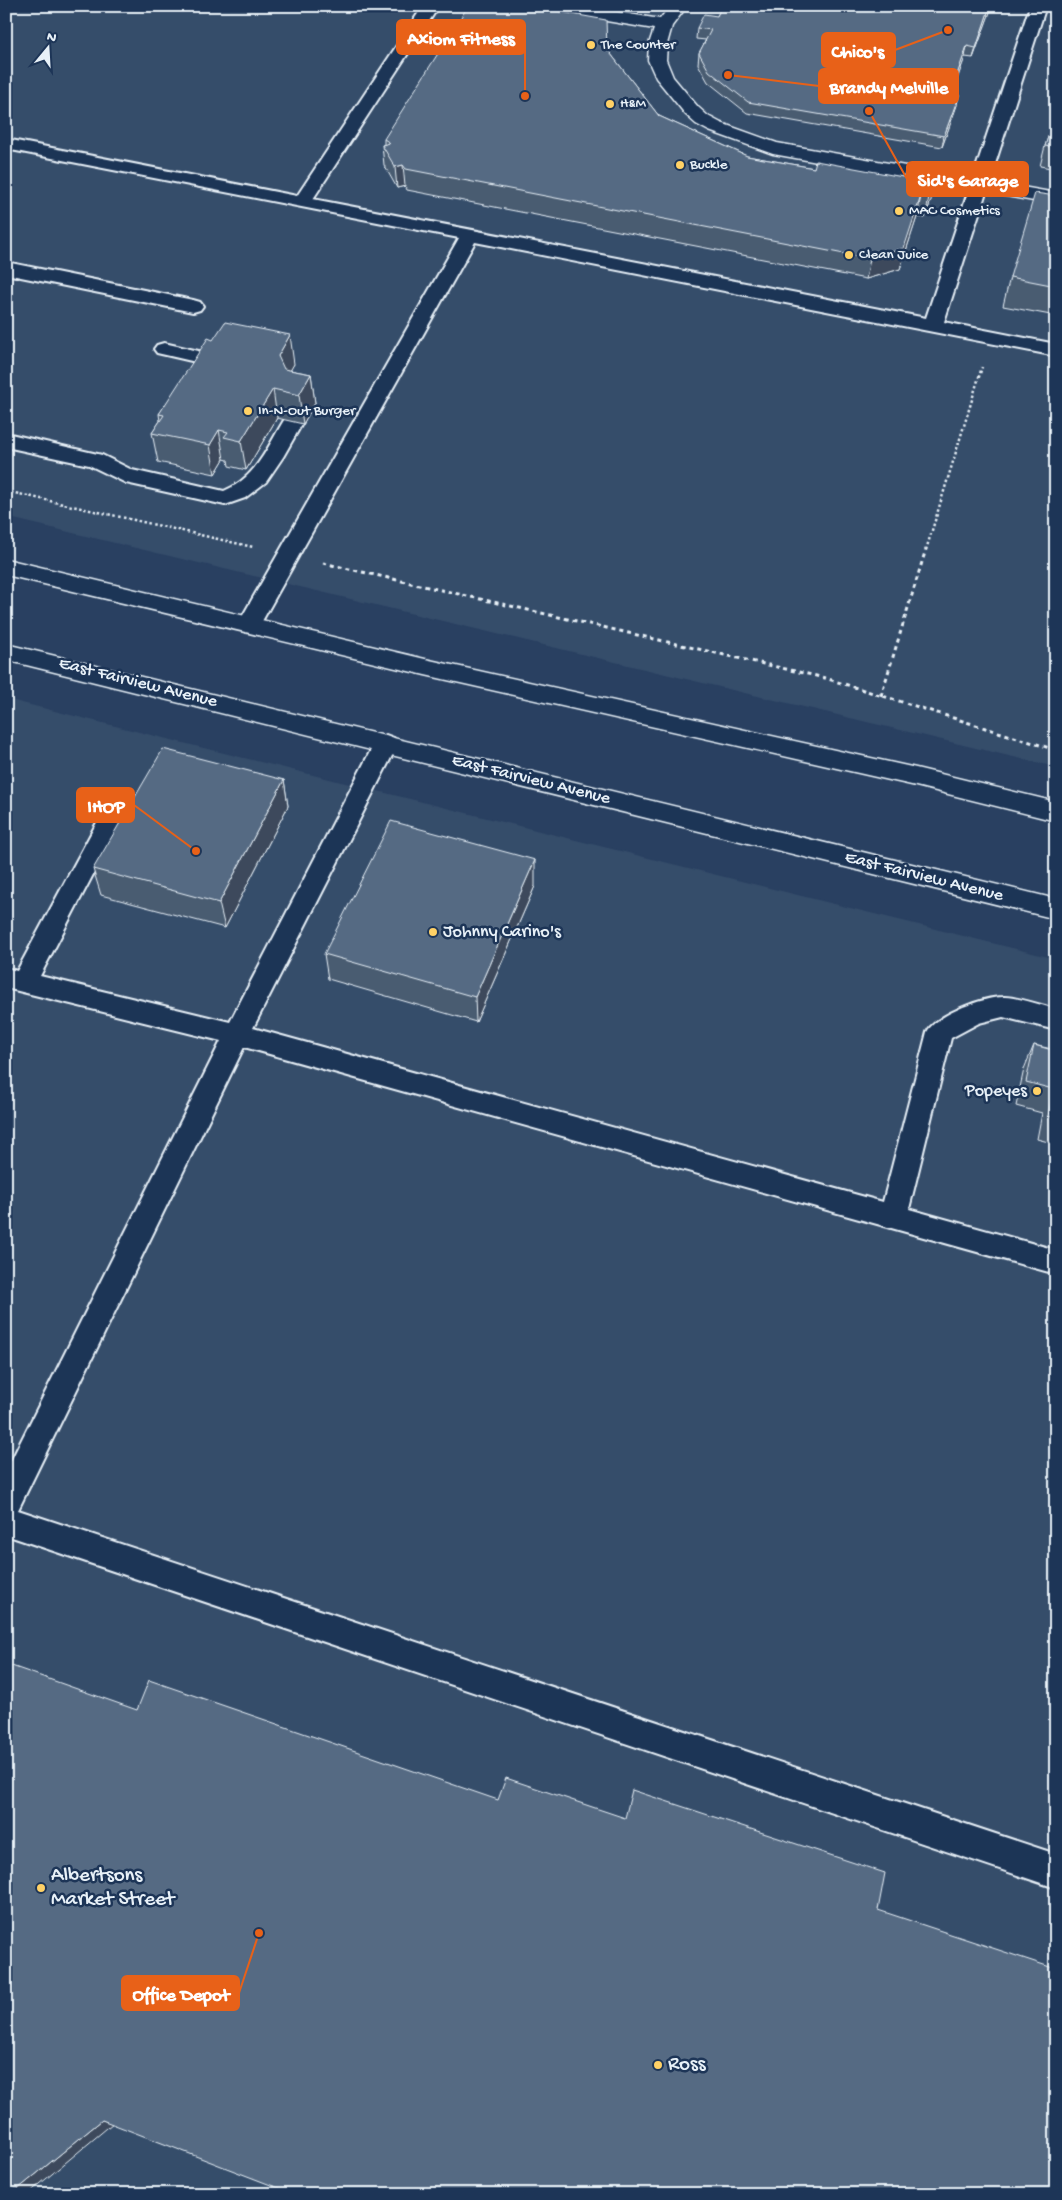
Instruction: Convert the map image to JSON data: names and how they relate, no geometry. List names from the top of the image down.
{
  "streets": {
    "main road": ["East Fairview Avenue"]
  },
  "places": [
    "Chico's",
    "The Counter",
    "Brandy Melville",
    "Axiom Fitness",
    "H&M",
    "Sid's Garage",
    "Buckle",
    "MAC Cosmetics",
    "Clean Juice",
    "In-N-Out Burger",
    "IHOP",
    "Johnny Carino's",
    "Popeyes",
    "Albertsons Market Street",
    "Office Depot",
    "Ross"
  ],
  "north": "top"
}
